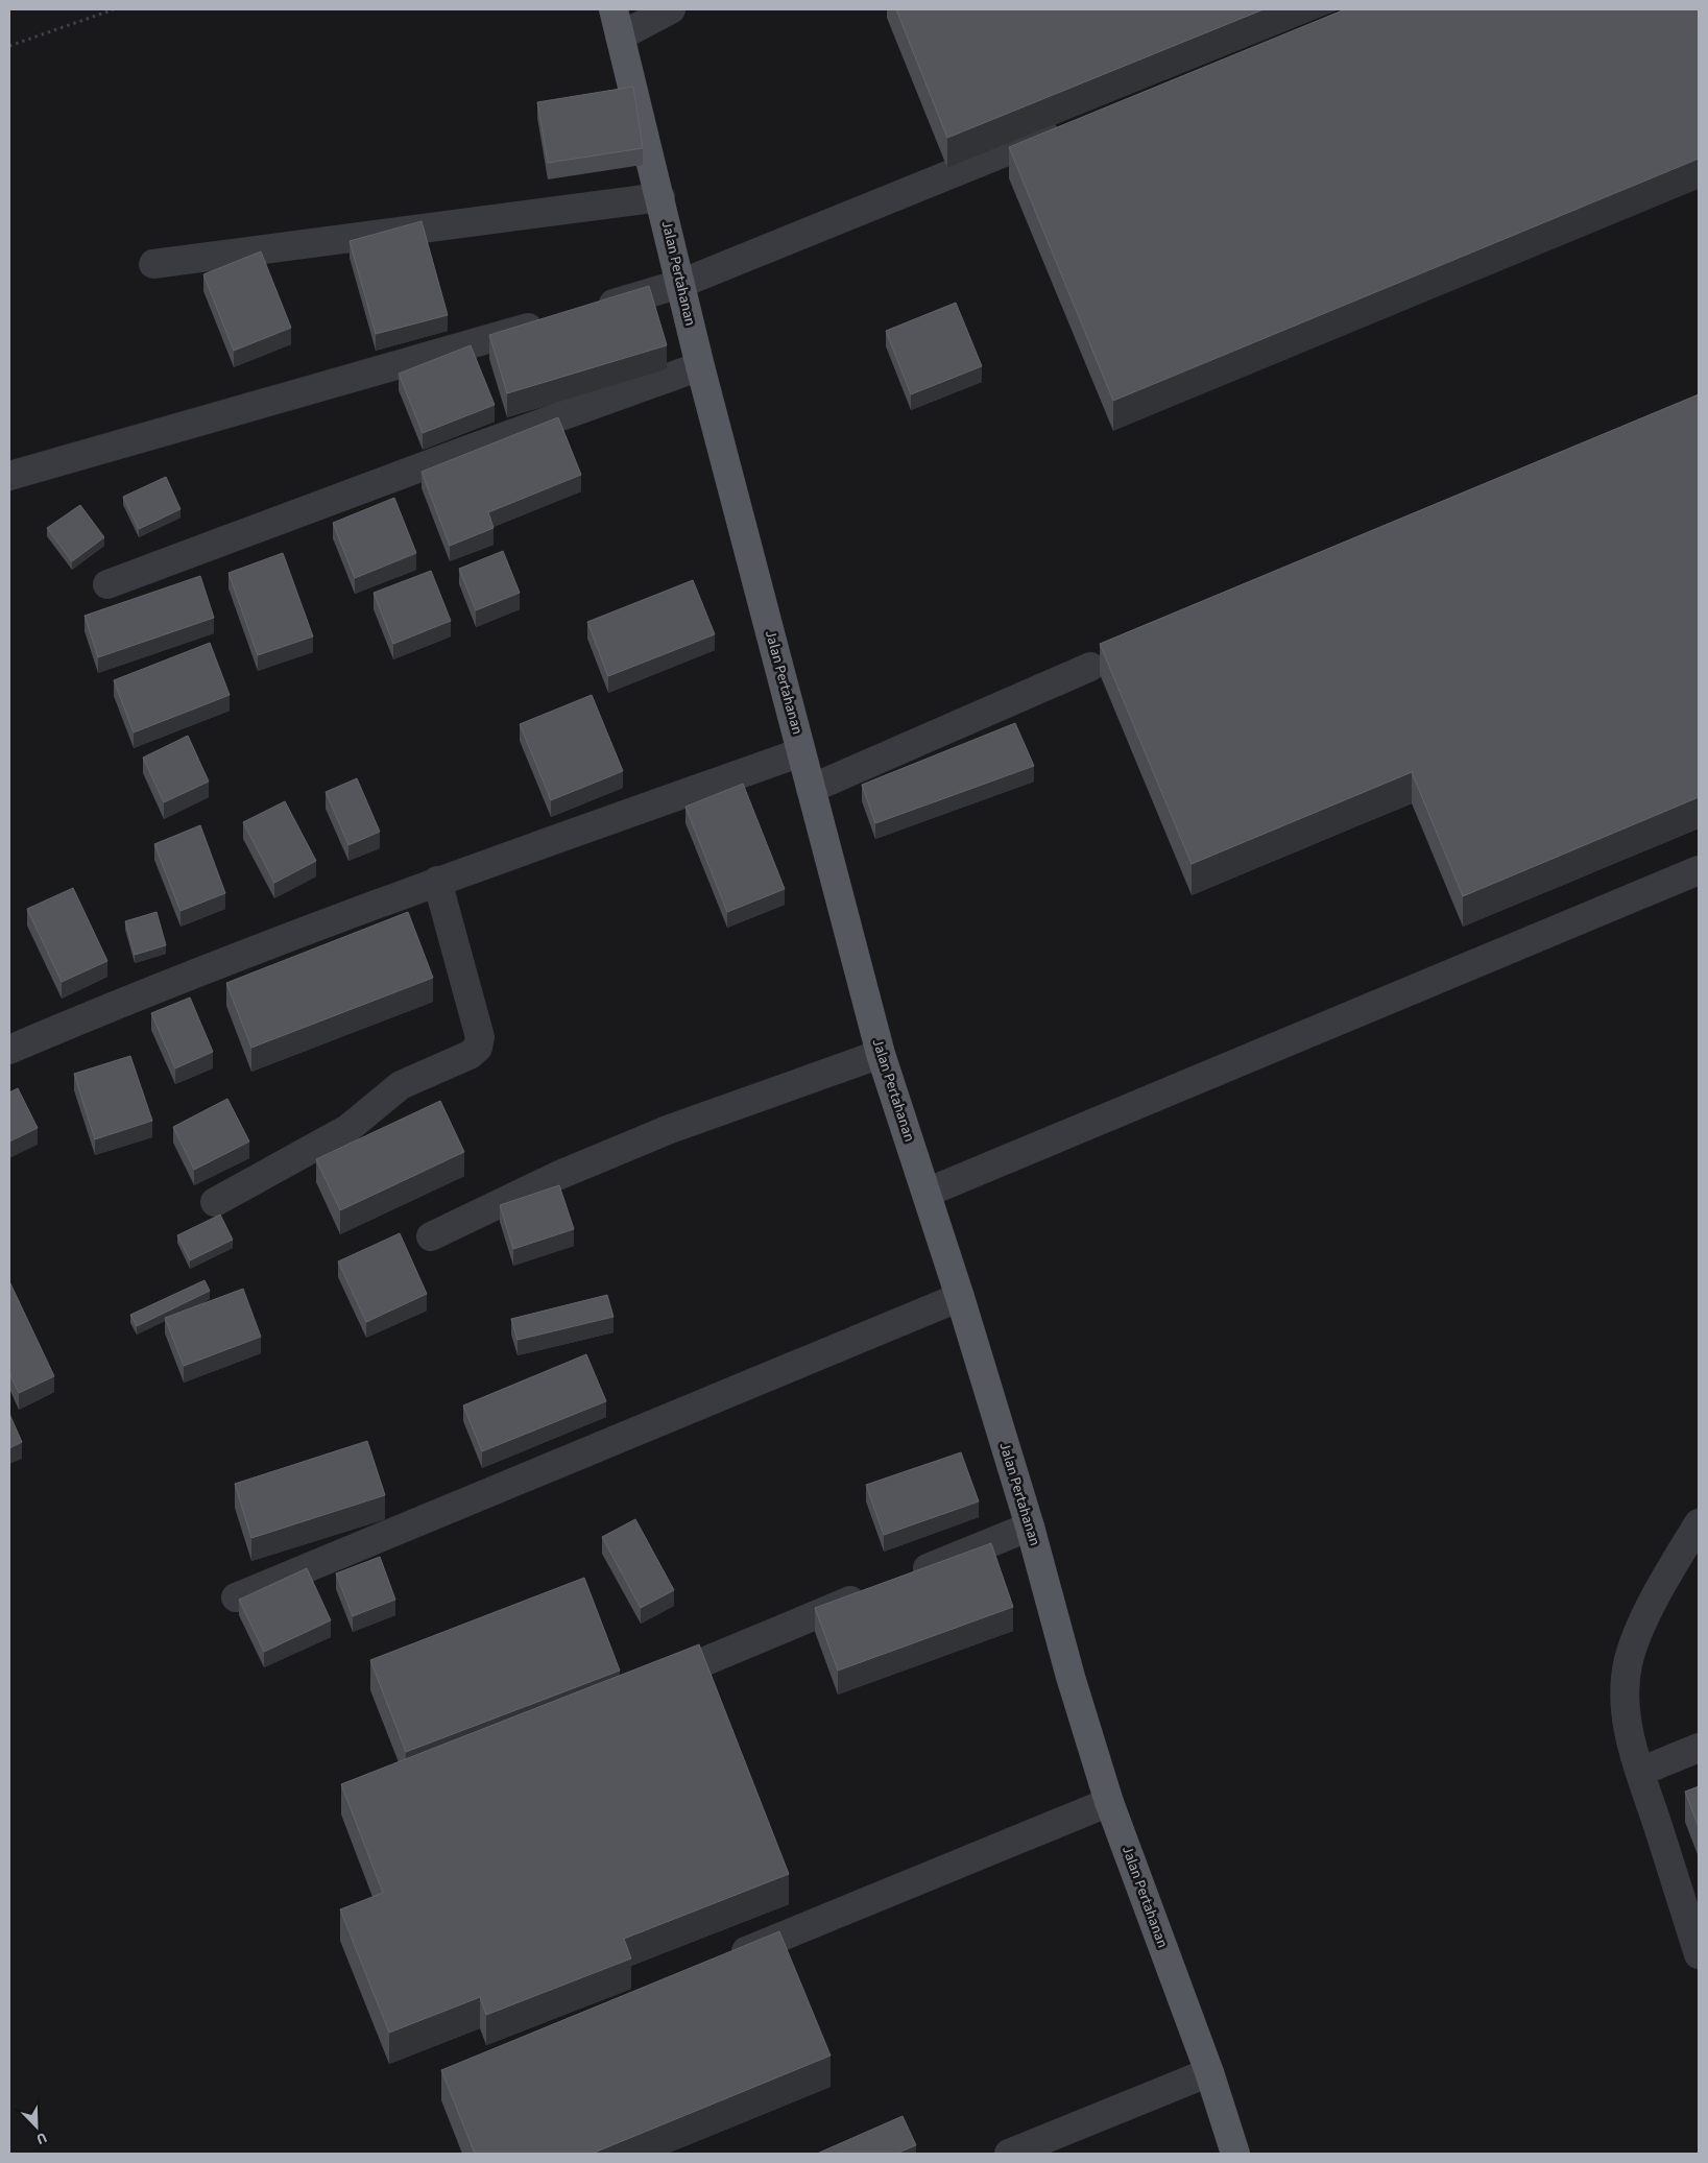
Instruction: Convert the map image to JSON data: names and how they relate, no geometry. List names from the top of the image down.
{
  "streets": {
    "main road": ["Jalan Pertahanan"]
  },
  "north": "bottom right"
}
